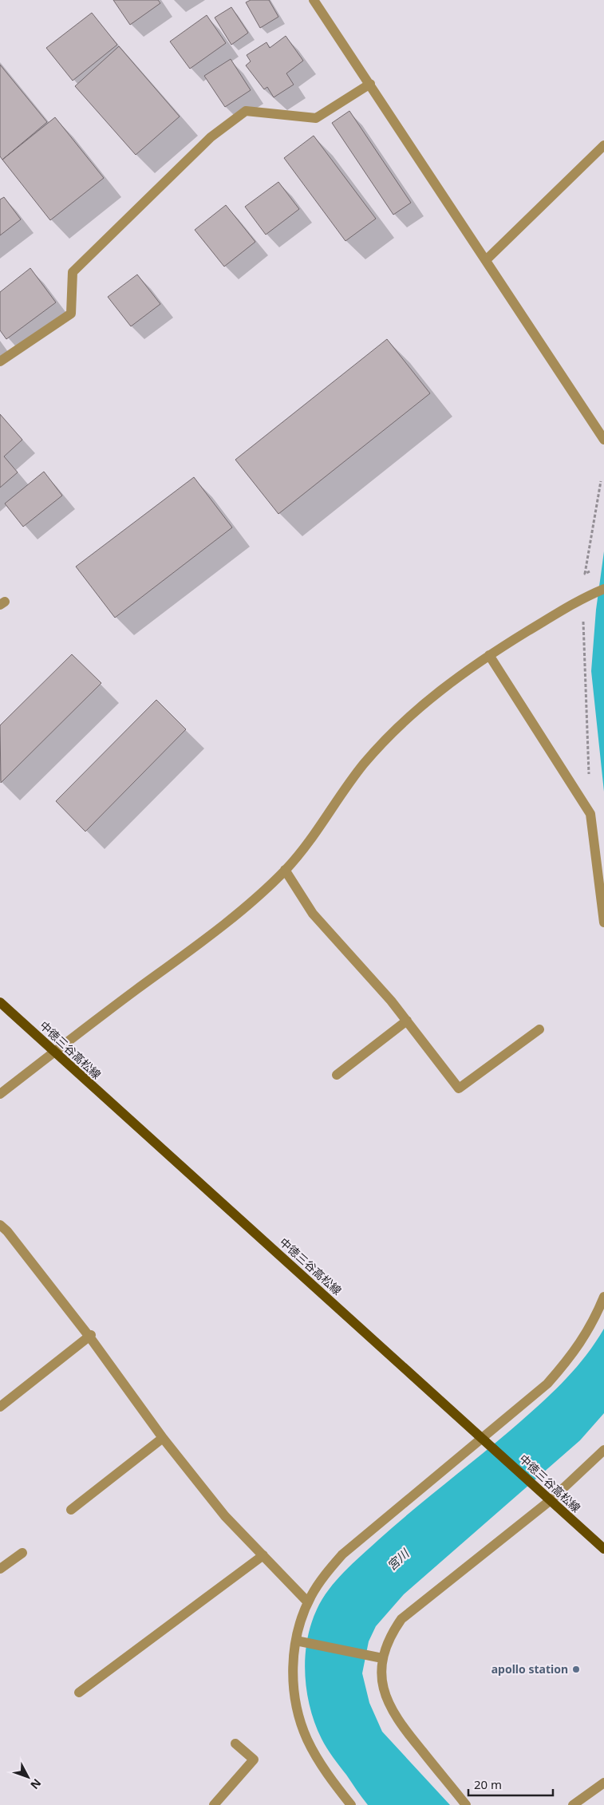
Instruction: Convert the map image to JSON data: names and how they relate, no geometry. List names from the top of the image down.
{
  "streets": {
    "main road": ["中徳三谷高松線"]
  },
  "water": ["宮川"],
  "places": ["apollo station"],
  "scale_bar": "20 m",
  "north": "bottom right"
}
